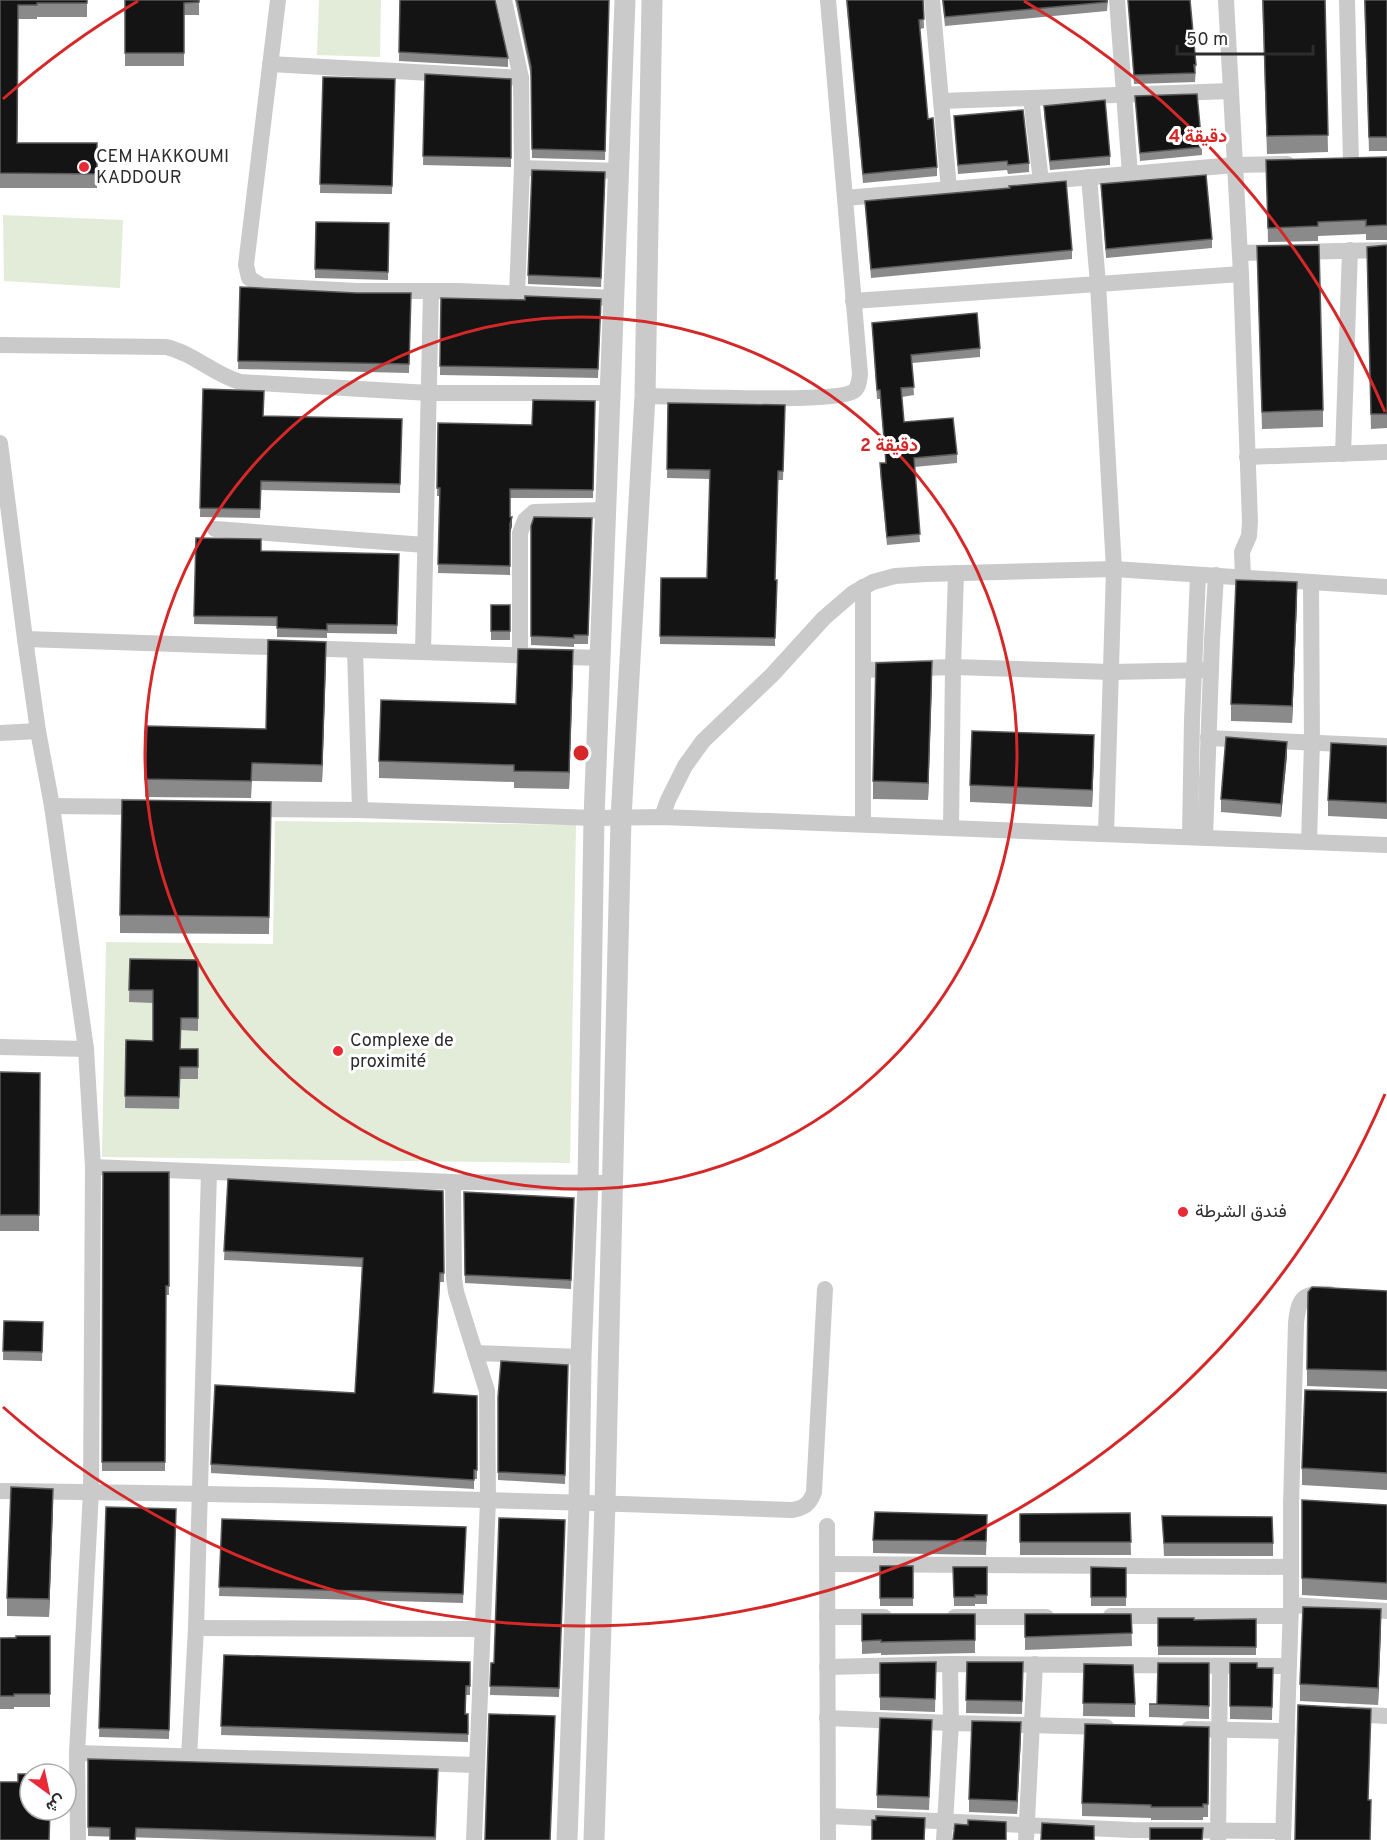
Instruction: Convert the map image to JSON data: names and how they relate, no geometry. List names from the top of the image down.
{
  "places": ["CEM HAKKOUMI KADDOUR", "Complexe de proximité", "فندق الشرطة"],
  "scale_bar": "50 m",
  "north": "bottom right",
  "rings": ["4 دقيقة", "2 دقيقة"]
}
